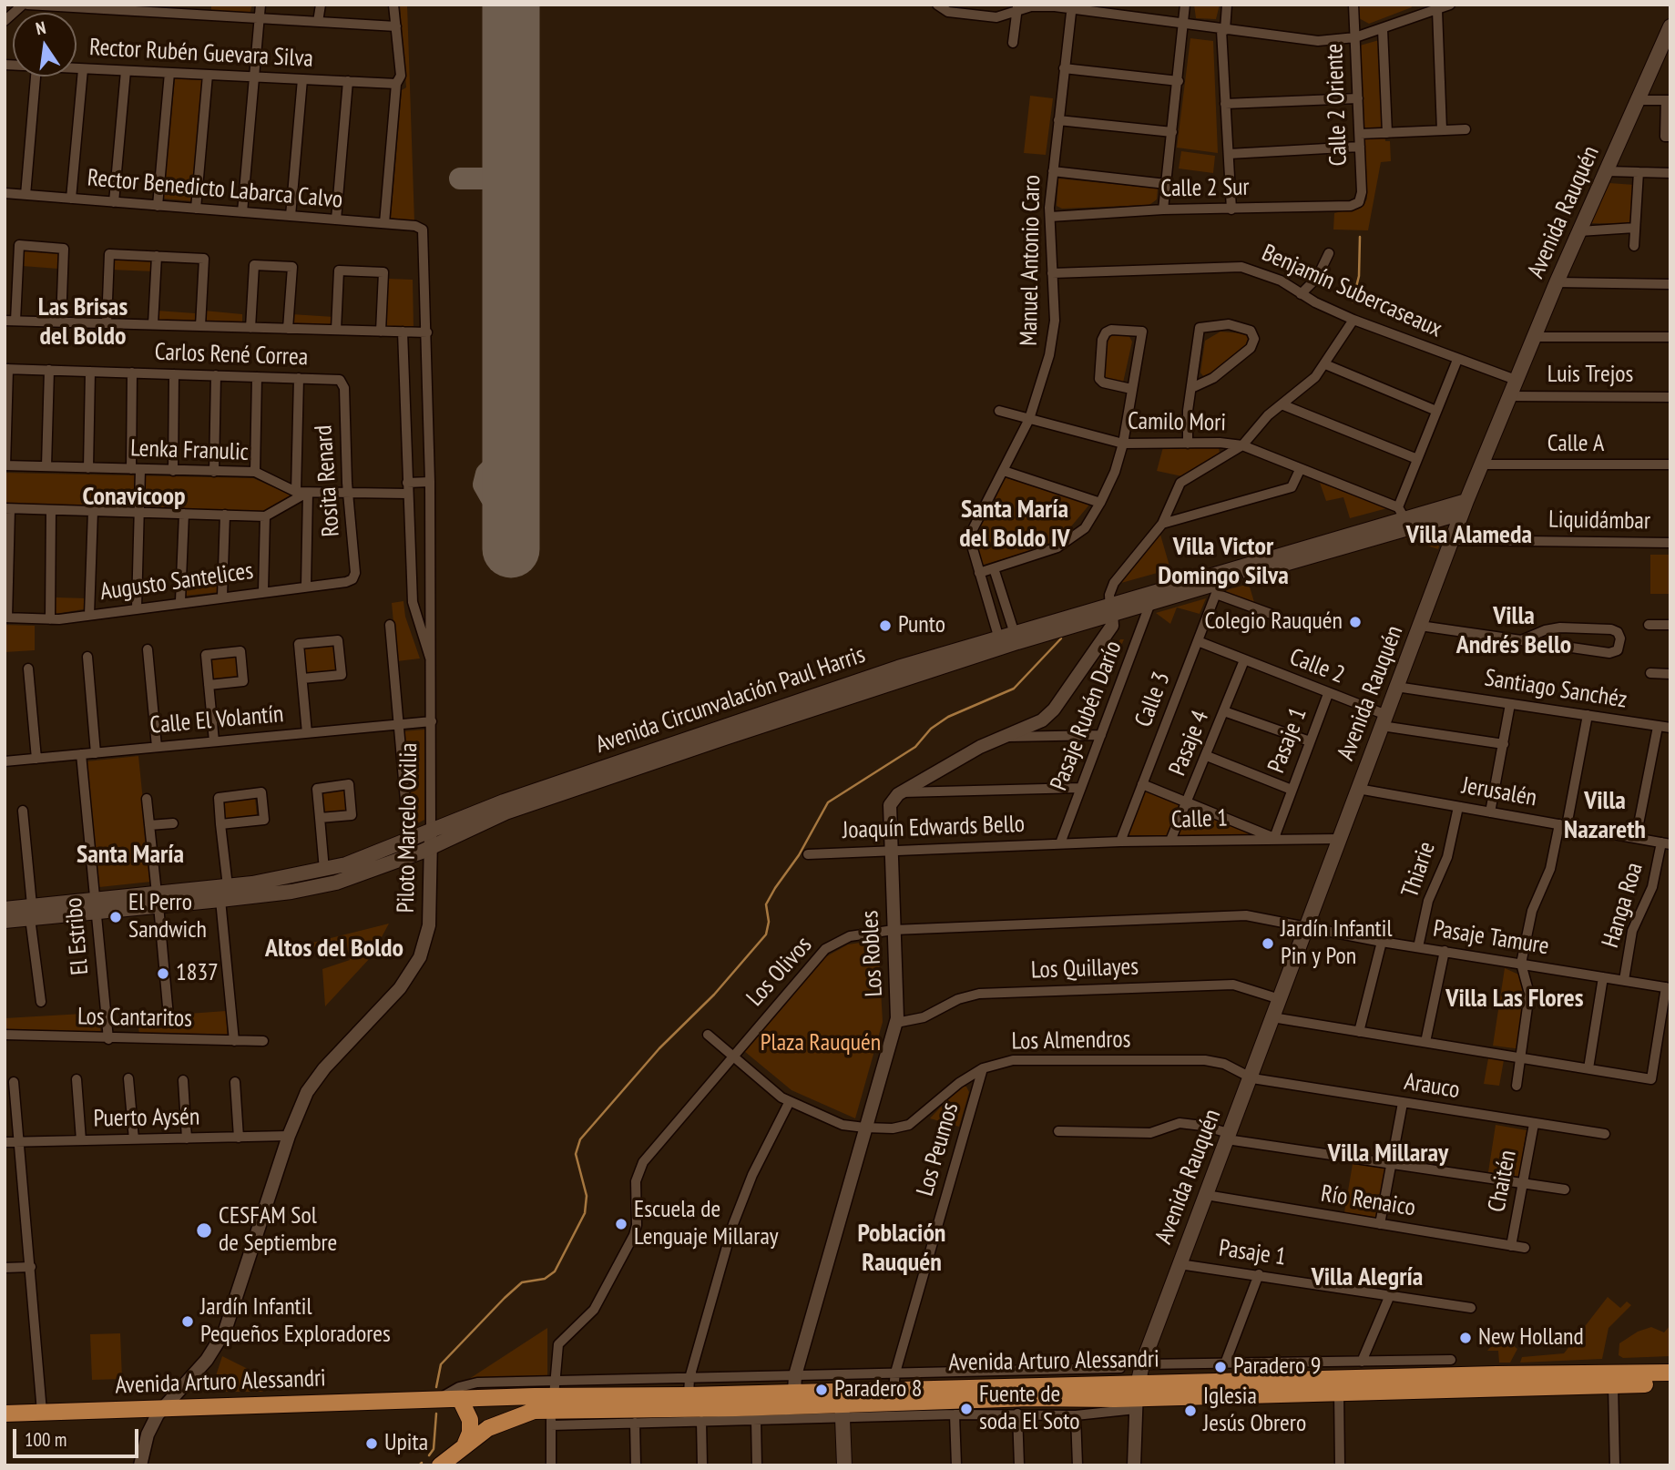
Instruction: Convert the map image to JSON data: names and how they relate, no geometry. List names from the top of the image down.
{
  "streets": {
    "main road": ["Avenida Rauquén", "Avenida Circunvalación Paul Harris", "Avenida Arturo Alessandri"],
    "street": [
      "Rector Rubén Guevara Silva",
      "Calle 2 Oriente",
      "Calle 2 Sur",
      "Rector Benedicto Labarca Calvo",
      "Manuel Antonio Caro",
      "Benjamín Subercaseaux",
      "Carlos René Correa",
      "Luis Trejos",
      "Camilo Mori",
      "Calle A",
      "Lenka Franulic",
      "Rosita Renard",
      "Liquidámbar",
      "Augusto Santelices",
      "Calle 2",
      "Santiago Sanchéz",
      "Calle 3",
      "Pasaje Rubén Darío",
      "Calle El Volantín",
      "Pasaje 1",
      "Pasaje 4",
      "Jerusalén",
      "Calle 1",
      "Piloto Marcelo Oxilia",
      "Joaquín Edwards Bello",
      "Thiarie",
      "Hanga Roa",
      "El Estribo",
      "Pasaje Tamure",
      "Los Robles",
      "Los Quillayes",
      "Los Olivos",
      "Los Cantaritos",
      "Los Almendros",
      "Arauco",
      "Puerto Aysén",
      "Los Peumos",
      "Chaitén",
      "Río Renaico"
    ]
  },
  "crossings": [
    ["Calle 2 Oriente", "Calle 2 Sur"],
    ["Calle 2 Sur", "Manuel Antonio Caro"],
    ["Rector Benedicto Labarca Calvo", "Piloto Marcelo Oxilia"],
    ["Avenida Rauquén", "Benjamín Subercaseaux"],
    ["Avenida Rauquén", "Luis Trejos"],
    ["Avenida Rauquén", "Calle A"],
    ["Avenida Rauquén", "Liquidámbar"],
    ["Avenida Rauquén", "Calle 2"],
    ["Avenida Rauquén", "Santiago Sanchéz"],
    ["Avenida Rauquén", "Avenida Circunvalación Paul Harris"],
    ["Avenida Rauquén", "Pasaje 1"],
    ["Avenida Rauquén", "Jerusalén"],
    ["Avenida Rauquén", "Calle 1"],
    ["Avenida Rauquén", "Pasaje Tamure"],
    ["Avenida Rauquén", "Los Quillayes"],
    ["Avenida Rauquén", "Los Olivos"],
    ["Avenida Rauquén", "Los Almendros"],
    ["Avenida Rauquén", "Arauco"],
    ["Avenida Rauquén", "Río Renaico"],
    ["Avenida Rauquén", "Avenida Arturo Alessandri"],
    ["Manuel Antonio Caro", "Benjamín Subercaseaux"],
    ["Manuel Antonio Caro", "Camilo Mori"],
    ["Manuel Antonio Caro", "Avenida Circunvalación Paul Harris"],
    ["Carlos René Correa", "Rosita Renard"],
    ["Camilo Mori", "Avenida Circunvalación Paul Harris"],
    ["Lenka Franulic", "Rosita Renard"],
    ["Lenka Franulic", "Piloto Marcelo Oxilia"],
    ["Rosita Renard", "Augusto Santelices"],
    ["Calle 2", "Calle 3"],
    ["Calle 2", "Pasaje 1"],
    ["Calle 2", "Pasaje 4"],
    ["Calle 3", "Avenida Circunvalación Paul Harris"],
    ["Calle 3", "Calle 1"],
    ["Avenida Circunvalación Paul Harris", "Pasaje Rubén Darío"],
    ["Avenida Circunvalación Paul Harris", "Piloto Marcelo Oxilia"],
    ["Avenida Circunvalación Paul Harris", "El Estribo"],
    ["Pasaje Rubén Darío", "Calle 1"],
    ["Pasaje Rubén Darío", "Joaquín Edwards Bello"],
    ["Calle El Volantín", "Piloto Marcelo Oxilia"],
    ["Calle El Volantín", "El Estribo"],
    ["Pasaje 1", "Calle 1"],
    ["Pasaje 4", "Calle 1"],
    ["Jerusalén", "Thiarie"],
    ["Jerusalén", "Hanga Roa"],
    ["Calle 1", "Joaquín Edwards Bello"],
    ["Piloto Marcelo Oxilia", "Puerto Aysén"],
    ["Piloto Marcelo Oxilia", "Avenida Arturo Alessandri"],
    ["Joaquín Edwards Bello", "Los Robles"],
    ["Thiarie", "Pasaje Tamure"],
    ["Hanga Roa", "Pasaje Tamure"],
    ["El Estribo", "Los Cantaritos"],
    ["Pasaje Tamure", "Los Olivos"],
    ["Los Robles", "Los Quillayes"],
    ["Los Robles", "Los Olivos"],
    ["Los Robles", "Los Almendros"],
    ["Los Robles", "Avenida Arturo Alessandri"],
    ["Los Olivos", "Los Almendros"],
    ["Los Olivos", "Avenida Arturo Alessandri"],
    ["Los Almendros", "Arauco"],
    ["Los Almendros", "Los Peumos"],
    ["Arauco", "Chaitén"],
    ["Los Peumos", "Avenida Arturo Alessandri"],
    ["Chaitén", "Río Renaico"]
  ],
  "districts": [
    "Las Brisas del Boldo",
    "Conavicoop",
    "Santa María del Boldo IV",
    "Villa Alameda",
    "Villa Victor Domingo Silva",
    "Villa Andrés Bello",
    "Villa Nazareth",
    "Santa María",
    "Altos del Boldo",
    "Villa Las Flores",
    "Villa Millaray",
    "Población Rauquén",
    "Villa Alegría"
  ],
  "parks": ["Plaza Rauquén"],
  "places": [
    "Colegio Rauquén",
    "Punto",
    "El Perro Sandwich",
    "Jardín Infantil Pin y Pon",
    "1837",
    "Escuela de Lenguaje Millaray",
    "CESFAM Sol de Septiembre",
    "Jardín Infantil Pequeños Exploradores",
    "New Holland",
    "Paradero 9",
    "Paradero 8",
    "Fuente de soda El Soto",
    "Iglesia Jesús Obrero",
    "Upita"
  ],
  "scale_bar": "100 m",
  "north": "top"
}
